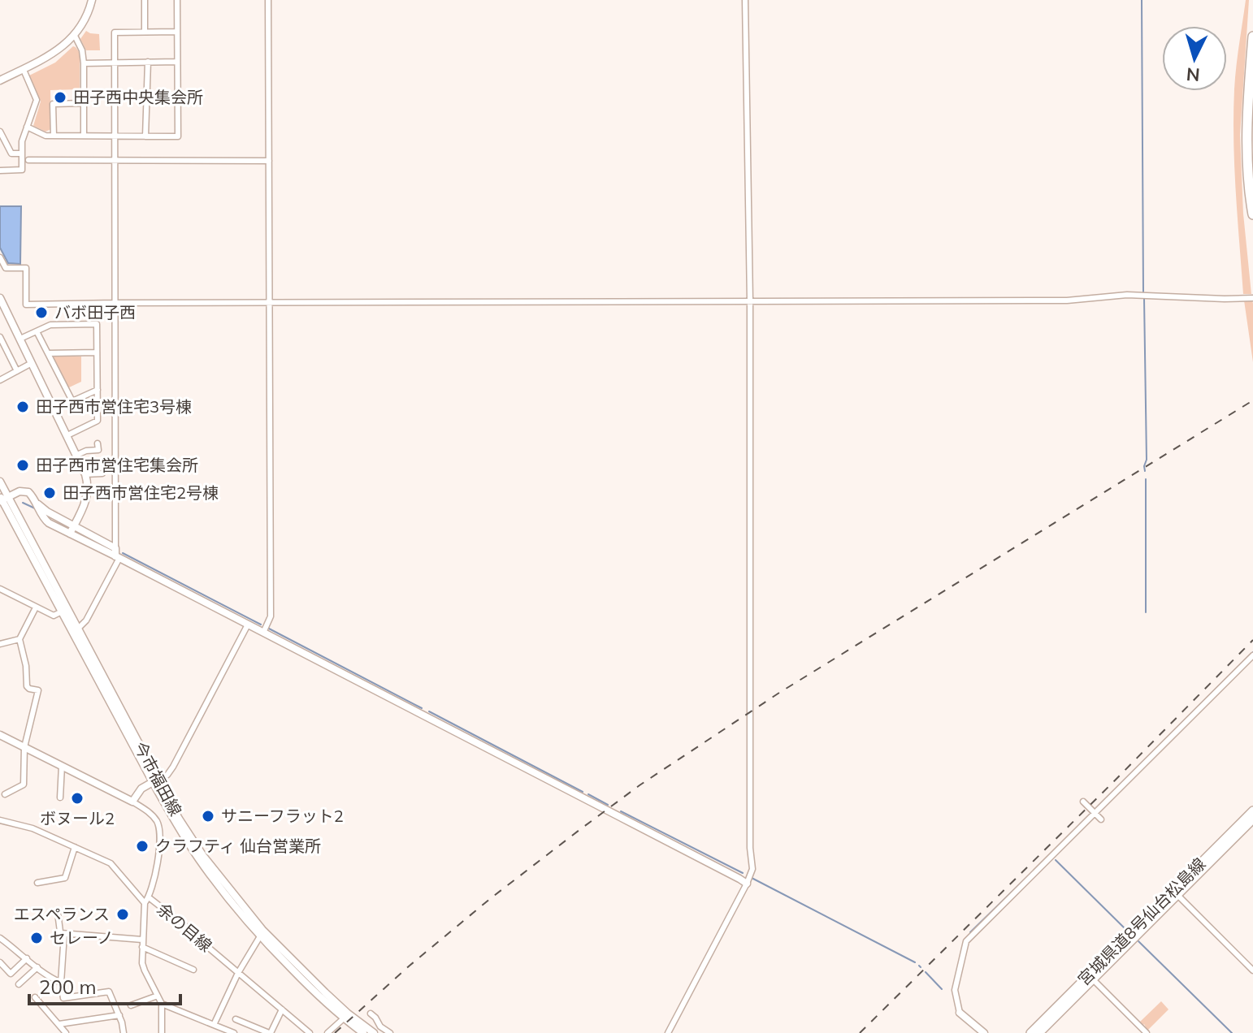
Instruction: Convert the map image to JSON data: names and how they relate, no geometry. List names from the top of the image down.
{
  "streets": {
    "main road": ["今市福田線", "宮城県道8号仙台松島線"],
    "street": ["余の目線"]
  },
  "places": [
    "田子西中央集会所",
    "バボ田子西",
    "田子西市営住宅3号棟",
    "田子西市営住宅集会所",
    "田子西市営住宅2号棟",
    "ボヌール2",
    "サニーフラット2",
    "クラフティ 仙台営業所",
    "エスペランス",
    "セレーノ"
  ],
  "scale_bar": "200 m",
  "north": "bottom"
}
